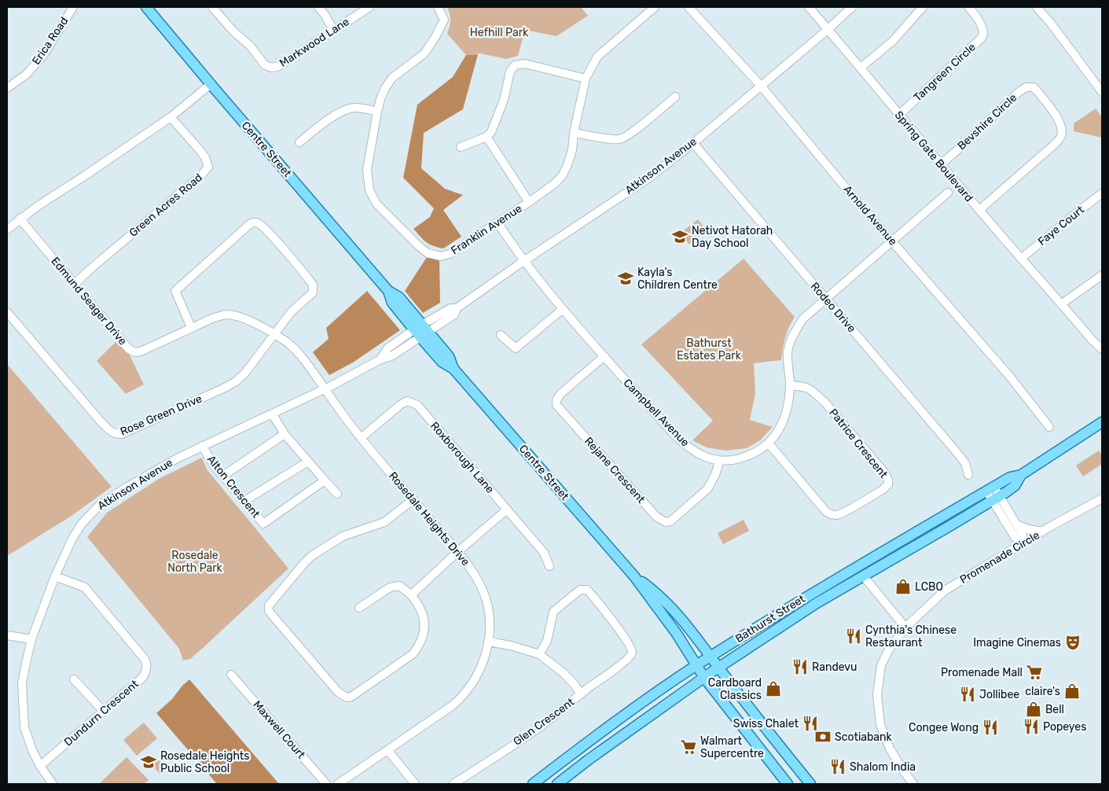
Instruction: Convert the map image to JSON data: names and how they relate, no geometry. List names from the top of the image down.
{
  "streets": {
    "main road": ["Centre Street", "Bathurst Street"],
    "street": [
      "Erica Road",
      "Markwood Lane",
      "Tangreen Circle",
      "Bevshire Circle",
      "Spring Gate Boulevard",
      "Atkinson Avenue",
      "Green Acres Road",
      "Arnold Avenue",
      "Faye Court",
      "Franklin Avenue",
      "Edmund Seager Drive",
      "Rodeo Drive",
      "Campbell Avenue",
      "Rose Green Drive",
      "Patrice Crescent",
      "Roxborough Lane",
      "Rejane Crescent",
      "Alton Crescent",
      "Rosedale Heights Drive",
      "Promenade Circle",
      "Dundurn Crescent",
      "Glen Crescent",
      "Maxwell Court"
    ]
  },
  "crossings": [
    ["Tangreen Circle", "Spring Gate Boulevard"],
    ["Bevshire Circle", "Spring Gate Boulevard"],
    ["Centre Street", "Atkinson Avenue"],
    ["Centre Street", "Bathurst Street"],
    ["Spring Gate Boulevard", "Atkinson Avenue"],
    ["Spring Gate Boulevard", "Faye Court"],
    ["Atkinson Avenue", "Arnold Avenue"],
    ["Atkinson Avenue", "Edmund Seager Drive"],
    ["Atkinson Avenue", "Rodeo Drive"],
    ["Atkinson Avenue", "Campbell Avenue"],
    ["Atkinson Avenue", "Alton Crescent"],
    ["Atkinson Avenue", "Rosedale Heights Drive"],
    ["Atkinson Avenue", "Dundurn Crescent"],
    ["Green Acres Road", "Edmund Seager Drive"],
    ["Arnold Avenue", "Campbell Avenue"],
    ["Franklin Avenue", "Campbell Avenue"],
    ["Edmund Seager Drive", "Rose Green Drive"],
    ["Edmund Seager Drive", "Rosedale Heights Drive"],
    ["Rodeo Drive", "Campbell Avenue"],
    ["Campbell Avenue", "Patrice Crescent"],
    ["Campbell Avenue", "Rejane Crescent"],
    ["Roxborough Lane", "Rosedale Heights Drive"],
    ["Rosedale Heights Drive", "Glen Crescent"]
  ],
  "parks": ["Hefhill Park", "Bathurst Estates Park", "Rosedale North Park"],
  "places": {
    "school or university": ["Netivot Hatorah Day School", "Kayla's Children Centre", "Rosedale Heights Public School"],
    "shop": [
      "LCBO",
      "Cardboard Classics",
      "claire's",
      "Bell"
    ],
    "restaurant": [
      "Cynthia's Chinese Restaurant",
      "Randevu",
      "Jollibee",
      "Swiss Chalet",
      "Popeyes",
      "Congee Wong",
      "Shalom India"
    ],
    "theatre": ["Imagine Cinemas"],
    "supermarket": ["Promenade Mall", "Walmart Supercentre"],
    "bank": ["Scotiabank"]
  }
}
